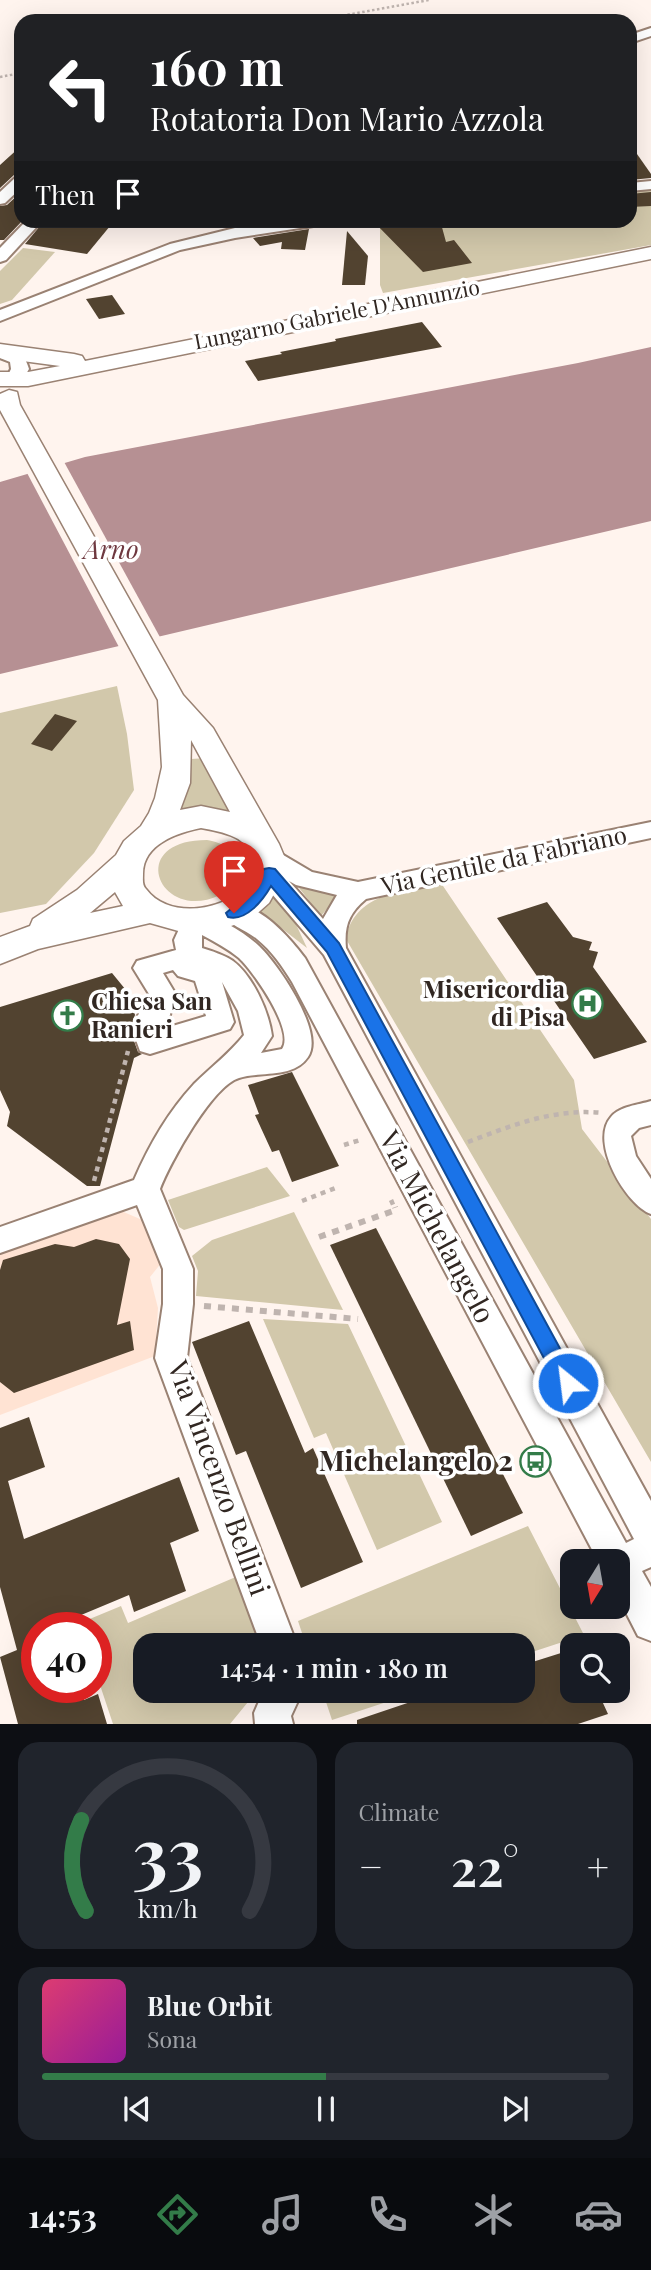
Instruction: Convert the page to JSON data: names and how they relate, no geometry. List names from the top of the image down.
{
  "streets": {
    "main road": ["Lungarno Gabriele D'Annunzio"],
    "street": ["Via Gentile da Fabriano", "Via Michelangelo", "Via Vincenzo Bellini"]
  },
  "crossings": [
    ["Via Gentile da Fabriano", "Via Michelangelo"]
  ],
  "water": ["Arno"],
  "places": {
    "hospital": ["Misericordia di Pisa"],
    "church": ["Chiesa San Ranieri"],
    "bus stop": ["Michelangelo 2"]
  },
  "north": "bottom",
  "page": {
    "turn": ["160 m", "Rotatoria Don Mario Azzola"],
    "then": "Then",
    "limit": "40",
    "trip": "14:54 · 1 min · 180 m",
    "tile": "Climate",
    "heat": ["−", "22°", "+"],
    "song": ["Blue Orbit", "Sona"],
    "tabs": "14:53",
    "gauge": ["33", "km/h"]
  }
}
